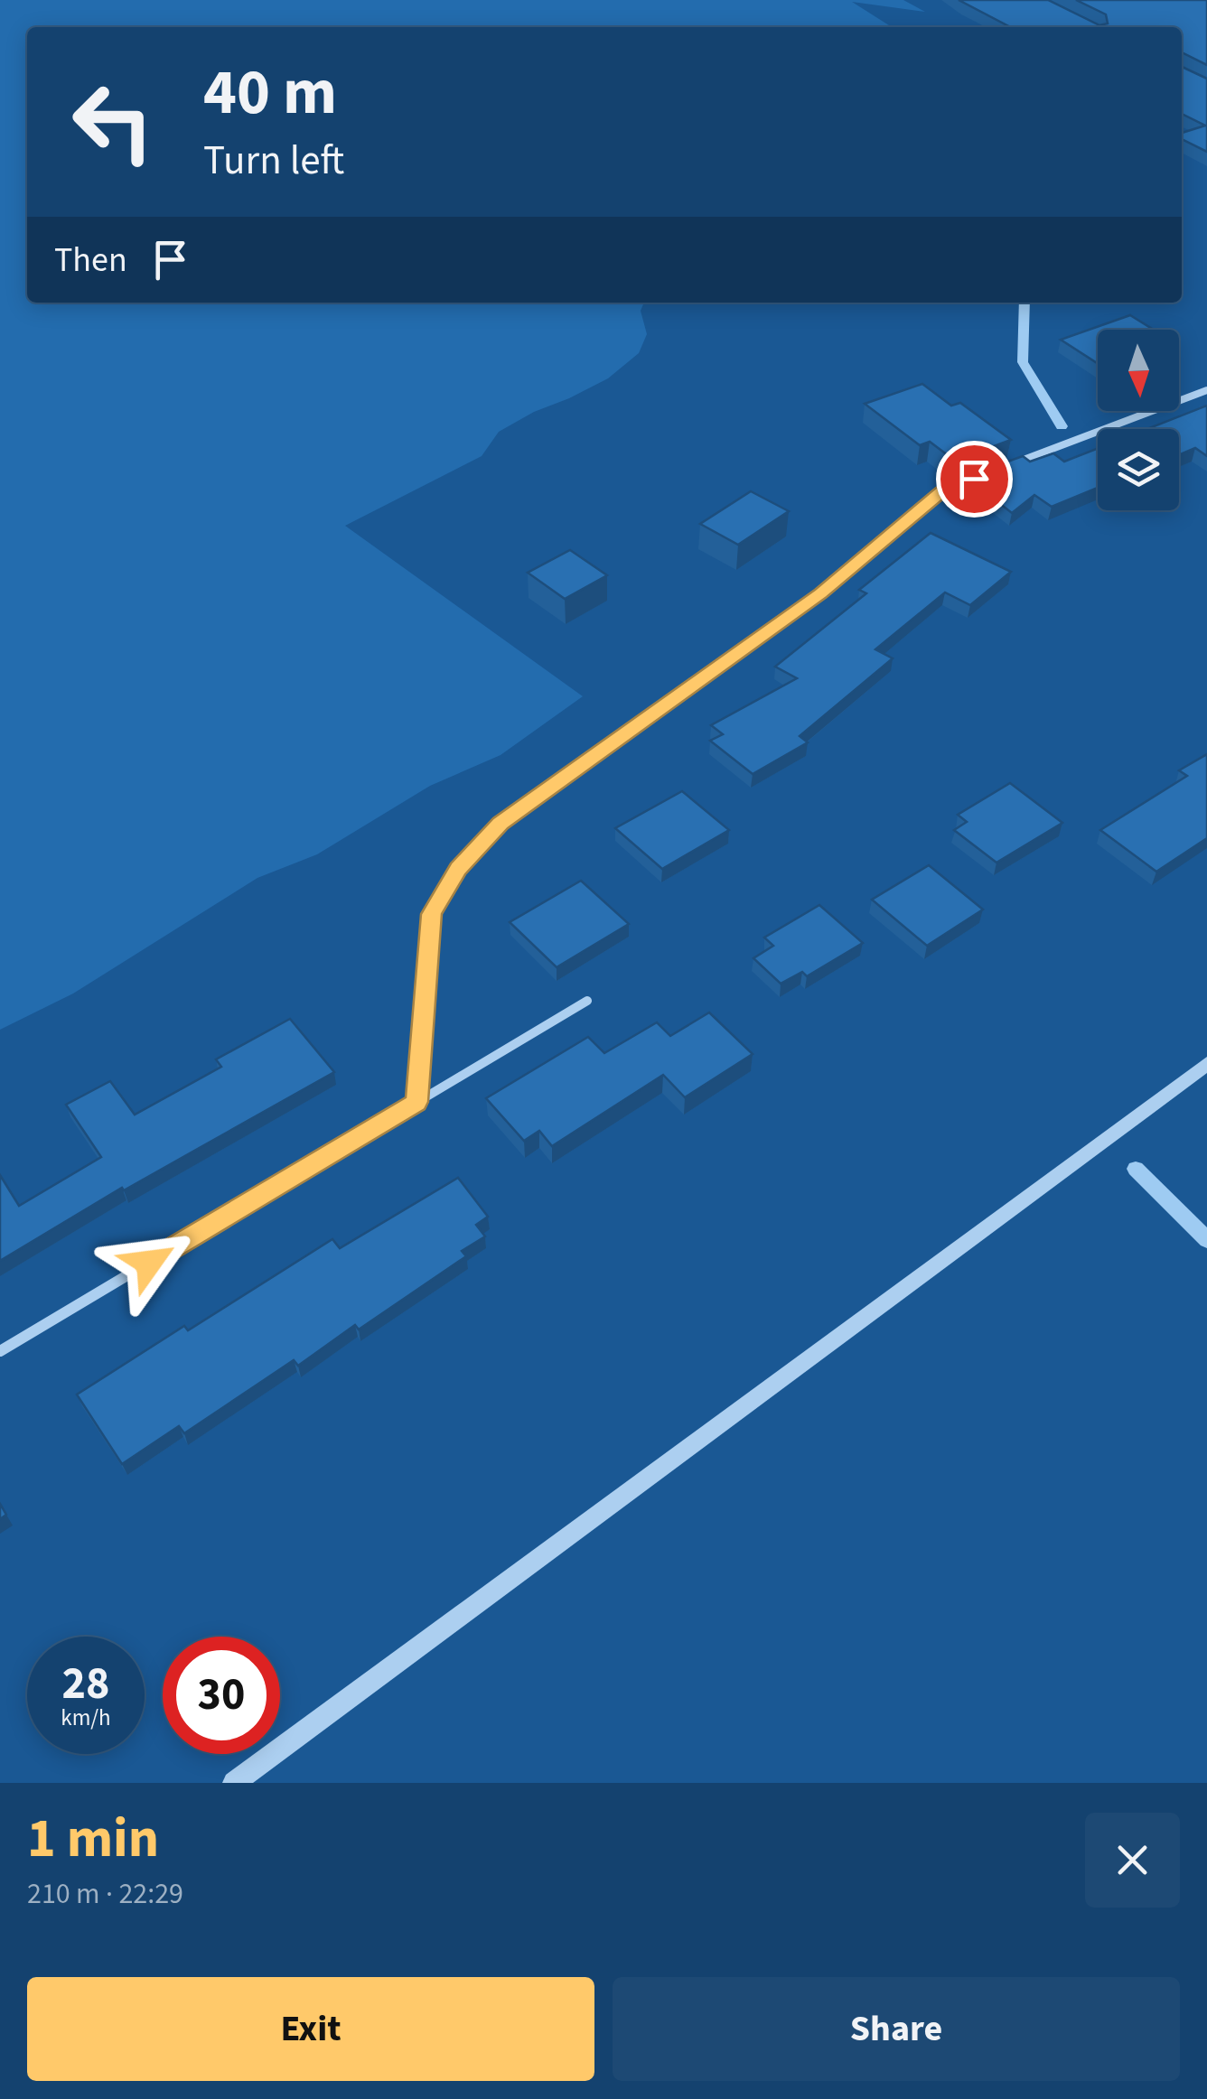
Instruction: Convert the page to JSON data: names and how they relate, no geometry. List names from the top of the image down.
{
  "north": "bottom",
  "page": {
    "turn": ["40 m", "Turn left"],
    "then": "Then",
    "speed": "28 km/h",
    "limit": "30",
    "heading": ["1 min", "210 m · 22:29"],
    "buttons": ["Exit", "Share"]
  }
}
